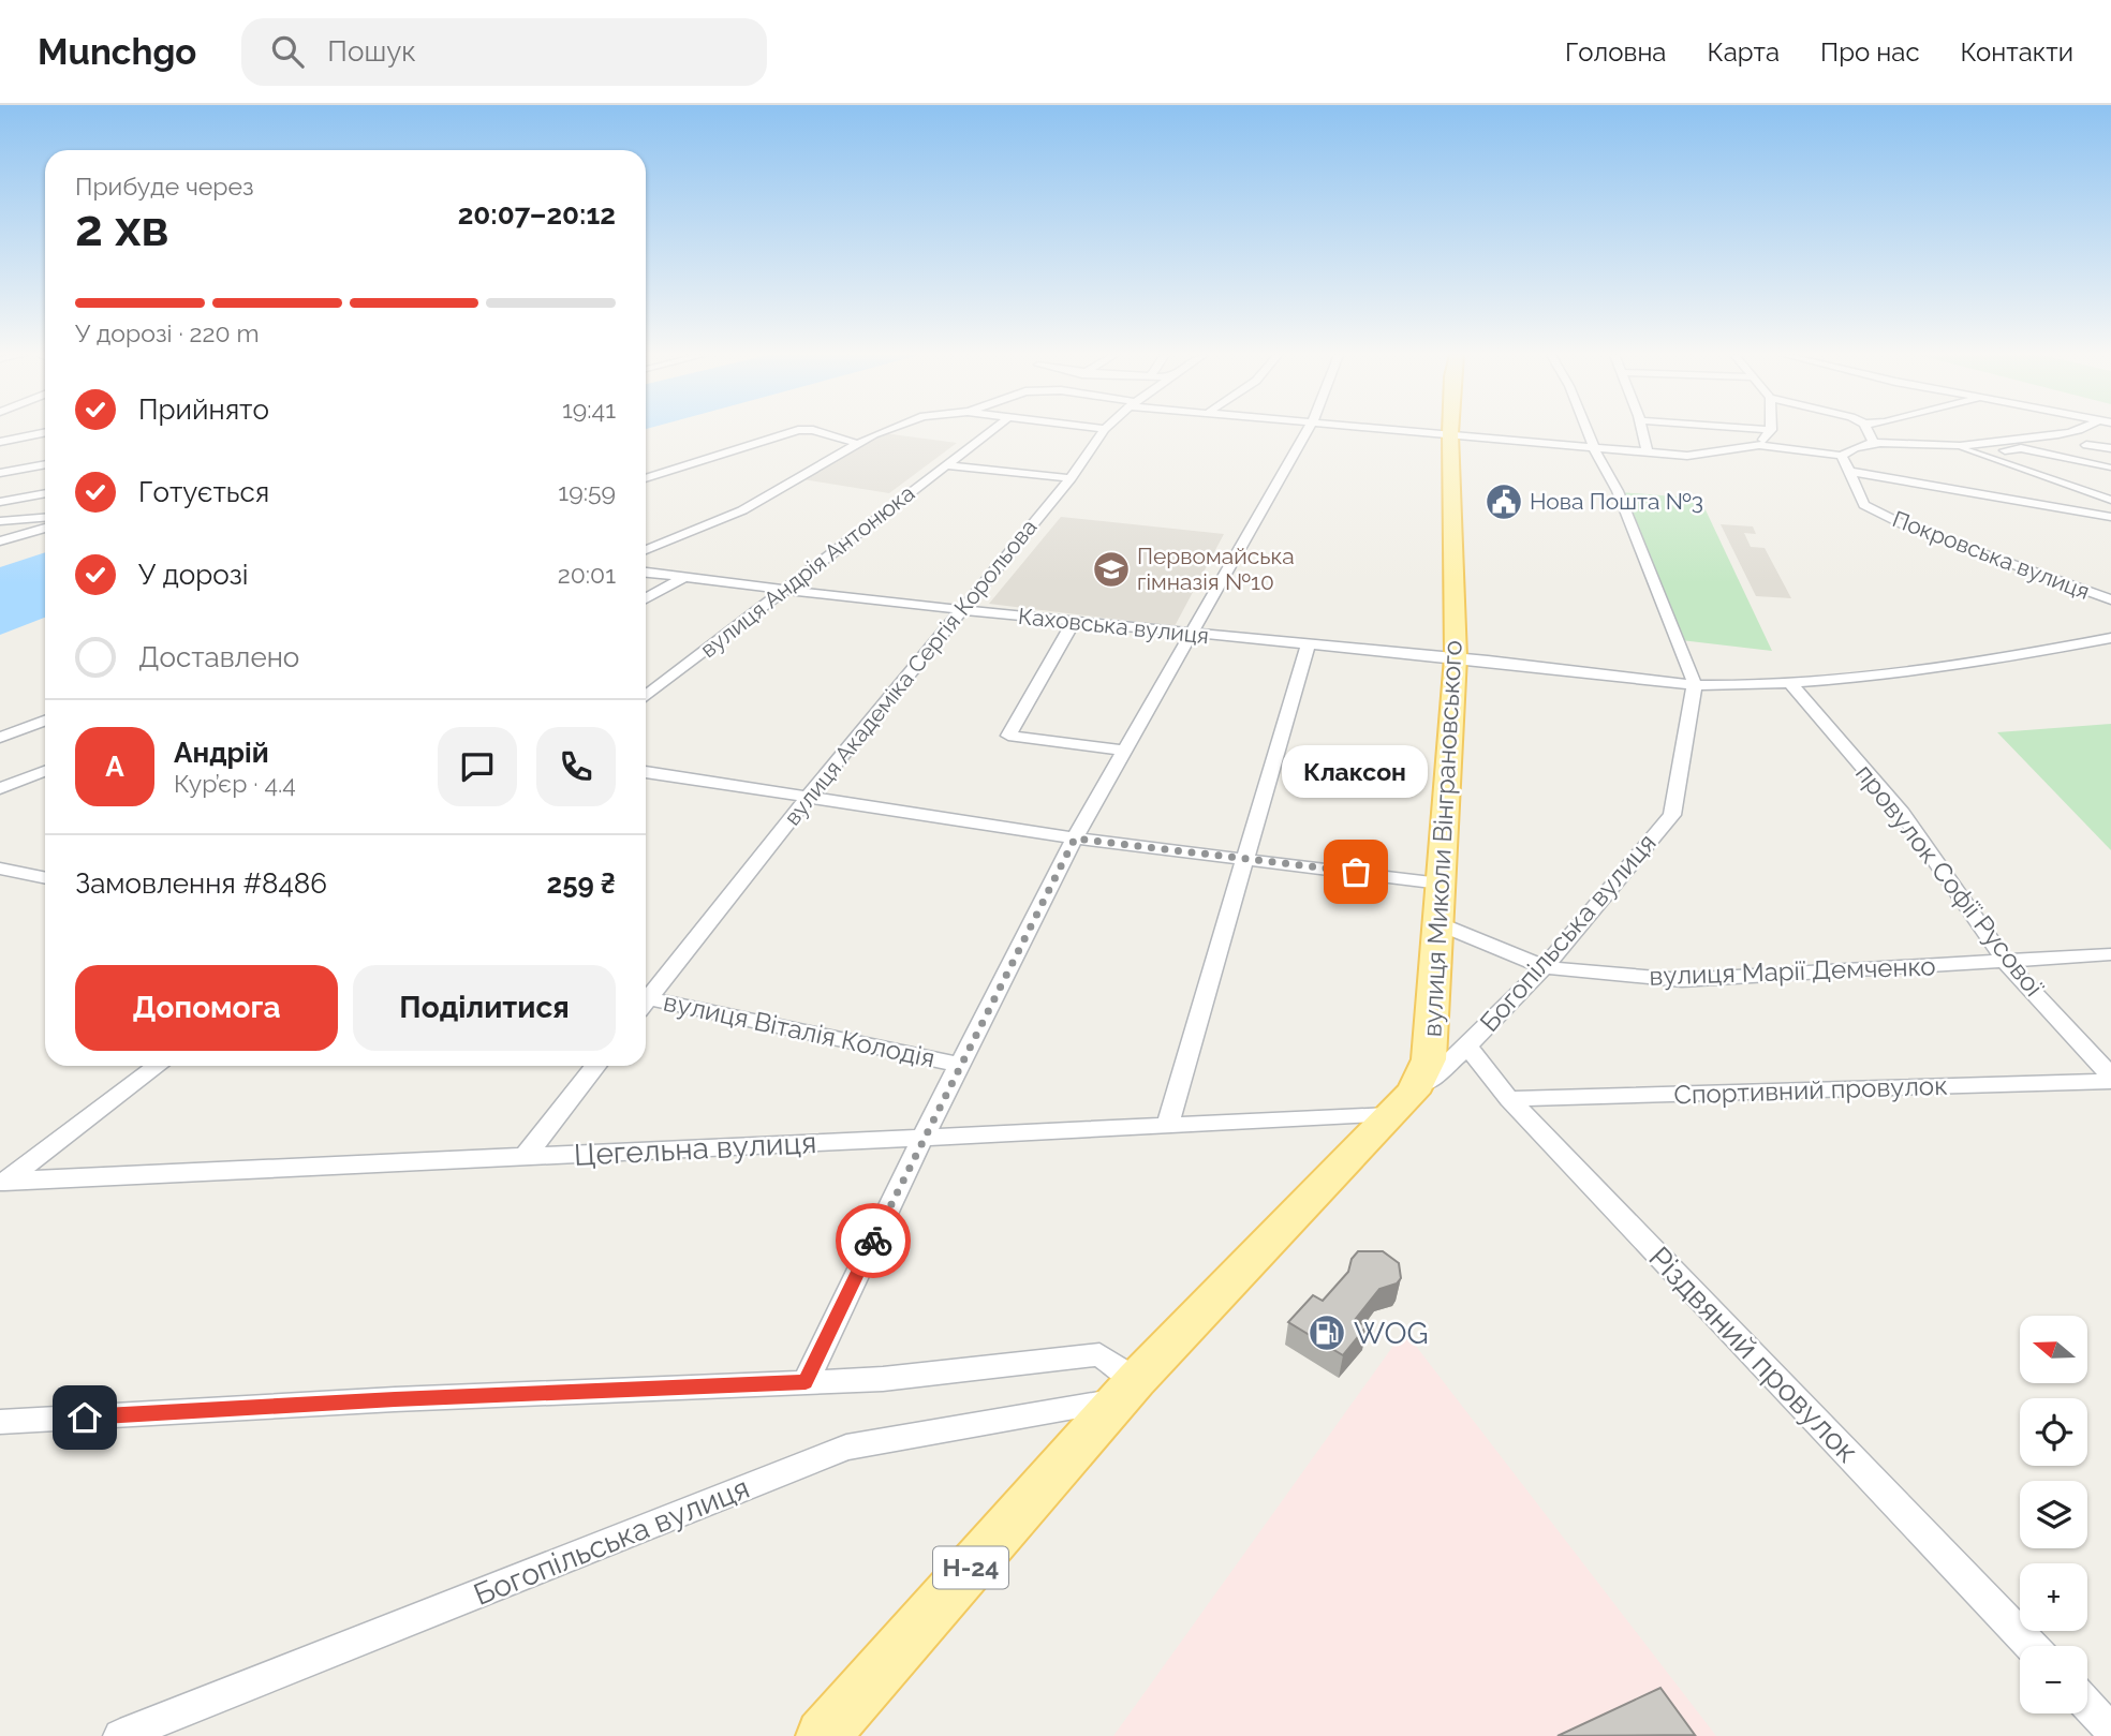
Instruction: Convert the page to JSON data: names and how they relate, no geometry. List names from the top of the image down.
{
  "streets": {
    "main road": ["вулиця Миколи Вінграновського", "Богопільська вулиця", "Н-24"],
    "street": [
      "Покровська вулиця",
      "вулиця Андрія Антонюка",
      "Каховська вулиця",
      "вулиця Академіка Сергія Корольова",
      "провулок Софії Русової",
      "вулиця Марії Демченко",
      "вулиця Віталія Колодія",
      "Спортивний провулок",
      "Цегельна вулиця",
      "Різдвяний провулок"
    ]
  },
  "crossings": [
    ["вулиця Андрія Антонюка", "Каховська вулиця"],
    ["Каховська вулиця", "вулиця Академіка Сергія Корольова"],
    ["Каховська вулиця", "вулиця Миколи Вінграновського"],
    ["Каховська вулиця", "провулок Софії Русової"],
    ["Каховська вулиця", "Богопільська вулиця"],
    ["вулиця Миколи Вінграновського", "Богопільська вулиця"],
    ["вулиця Миколи Вінграновського", "вулиця Марії Демченко"],
    ["вулиця Миколи Вінграновського", "Цегельна вулиця"],
    ["провулок Софії Русової", "вулиця Марії Демченко"],
    ["Богопільська вулиця", "вулиця Марії Демченко"],
    ["Богопільська вулиця", "Цегельна вулиця"],
    ["Богопільська вулиця", "Різдвяний провулок"],
    ["Спортивний провулок", "Різдвяний провулок"]
  ],
  "places": {
    "public building": ["Нова Пошта №3"],
    "school or university": ["Первомайська гімназія №10"],
    "other": ["Клаксон"],
    "fuel station": ["WOG"]
  },
  "north": "left",
  "page": {
    "header": "Munchgo",
    "search": "Пошук",
    "nav": [
      "Головна",
      "Карта",
      "Про нас",
      "Контакти"
    ],
    "heading": ["2 хв", "Прибуде через", "20:07–20:12"],
    "panel": [
      "Андрій",
      "Кур’єр · 4.4",
      "Замовлення #8486",
      "259 ₴"
    ],
    "bar": "У дорозі · 220 m",
    "list": [
      ["Прийнято", "19:41"],
      ["Готується", "19:59"],
      ["У дорозі", "20:01"],
      "Доставлено"
    ],
    "round": "А",
    "bubble": "Клаксон",
    "buttons": ["Допомога", "Поділитися"],
    "map_buttons": ["+", "−"]
  }
}
